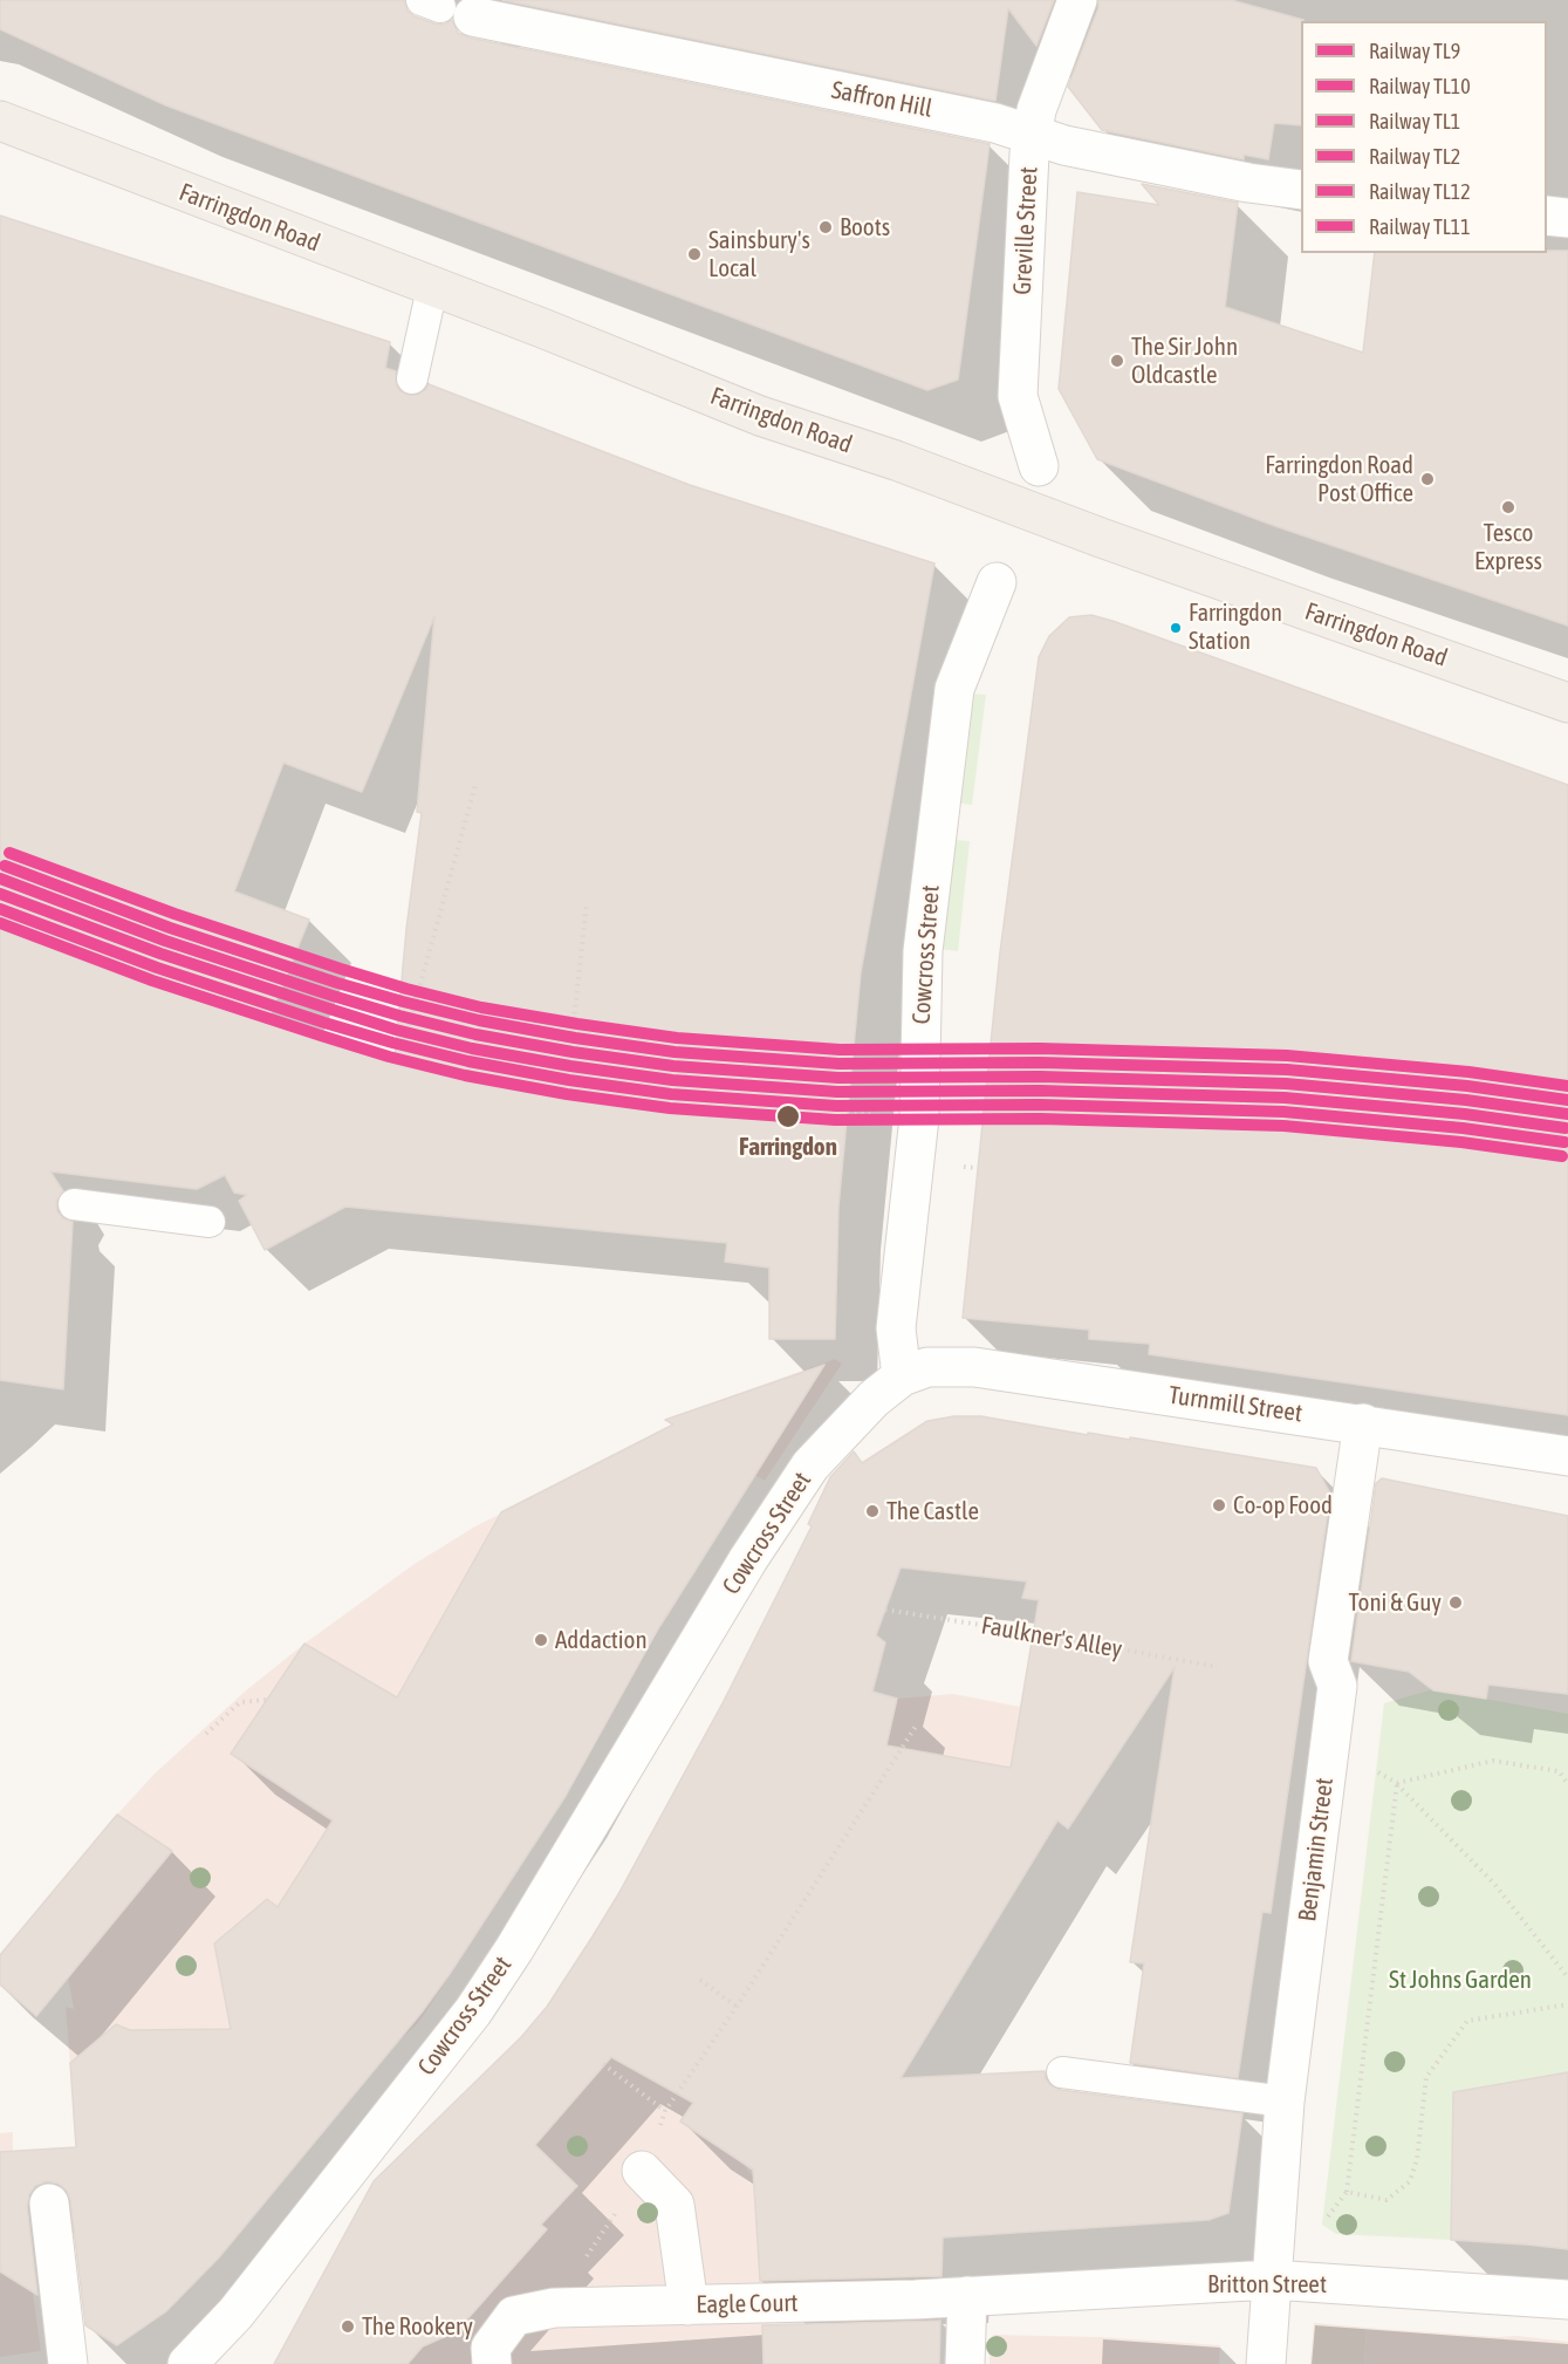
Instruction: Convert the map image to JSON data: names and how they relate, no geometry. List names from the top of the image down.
{
  "streets": {
    "main road": ["Farringdon Road"],
    "street": [
      "Saffron Hill",
      "Greville Street",
      "Cowcross Street",
      "Turnmill Street",
      "Benjamin Street",
      "Britton Street",
      "Eagle Court"
    ],
    "path": ["Faulkner's Alley"]
  },
  "crossings": [
    ["Saffron Hill", "Greville Street"],
    ["Cowcross Street", "Turnmill Street"],
    ["Turnmill Street", "Benjamin Street"],
    ["Benjamin Street", "Britton Street"],
    ["Britton Street", "Eagle Court"]
  ],
  "parks": ["St Johns Garden"],
  "places": [
    "Boots",
    "Sainsbury's Local",
    "The Sir John Oldcastle",
    "Farringdon Road Post Office",
    "Tesco Express",
    "Farringdon Station",
    "Farringdon",
    "Co-op Food",
    "The Castle",
    "Toni & Guy",
    "Addaction",
    "The Rookery"
  ],
  "lines": [
    "rail line TL12",
    "rail line TL1",
    "rail line TL9",
    "rail line TL10",
    "rail line TL2",
    "rail line TL11"
  ],
  "legend": [
    "Railway TL9",
    "Railway TL10",
    "Railway TL1",
    "Railway TL2",
    "Railway TL12",
    "Railway TL11"
  ]
}
